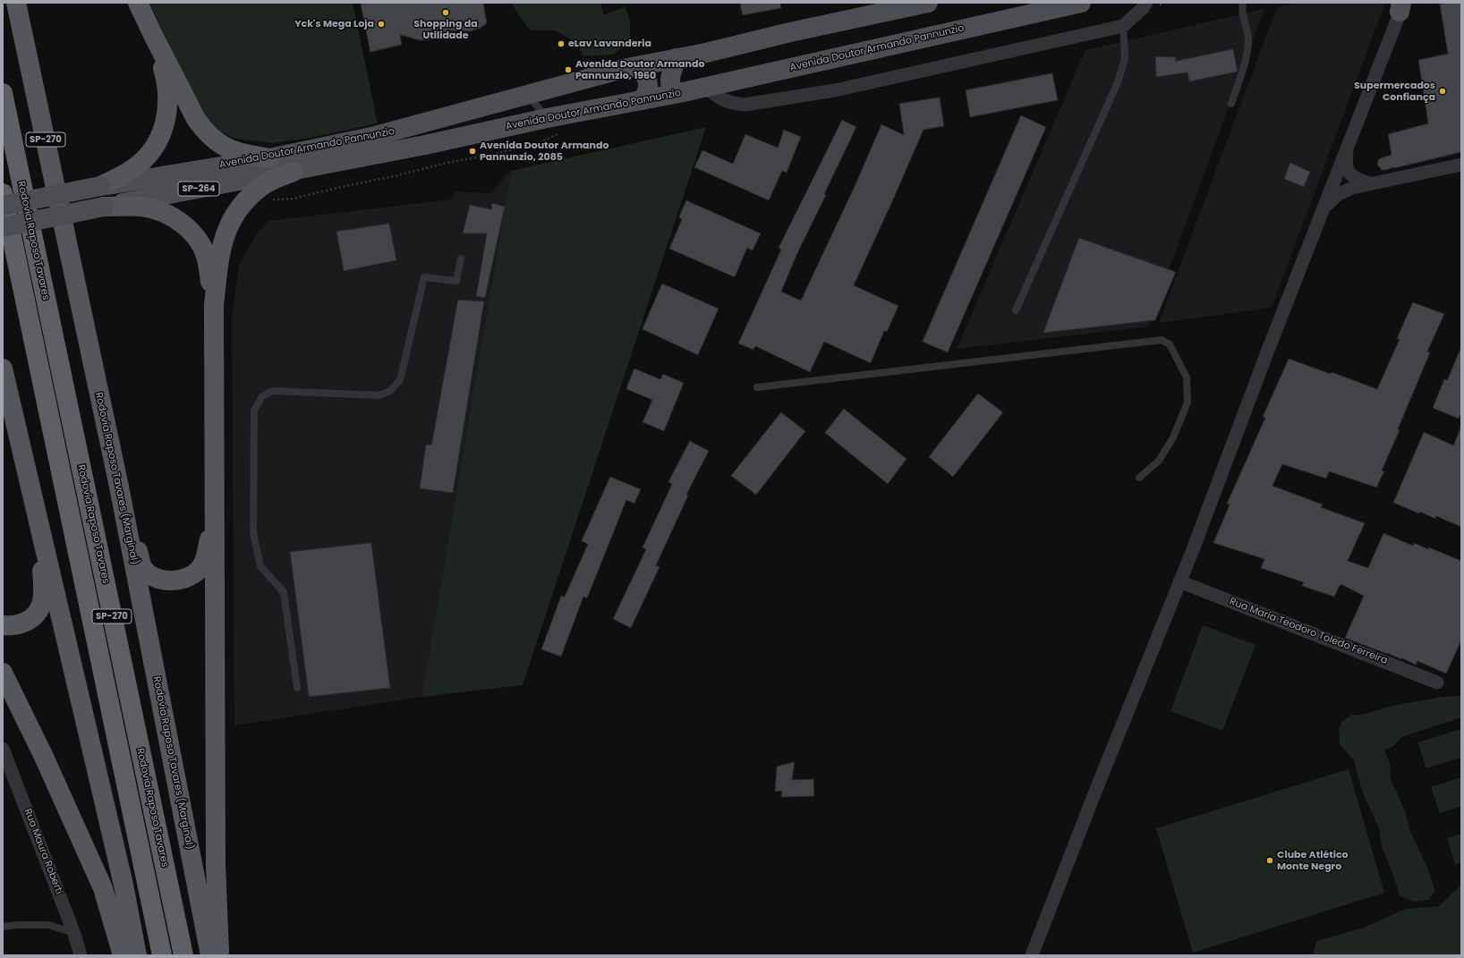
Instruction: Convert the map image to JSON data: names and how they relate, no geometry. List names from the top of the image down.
{
  "streets": {
    "highway": ["SP-270", "Rodovia Raposo Tavares", "Rodovia Raposo Tavares (Marginal)"],
    "main road": ["Avenida Doutor Armando Pannunzio", "SP-264"],
    "street": ["Rua Maria Teodoro Toledo Ferreira", "Rua Maura Roberti"]
  },
  "crossings": [
    ["Avenida Doutor Armando Pannunzio", "SP-264"]
  ],
  "places": [
    "Shopping da Utilidade",
    "Yck's Mega Loja",
    "eLav Lavanderia",
    "Avenida Doutor Armando Pannunzio, 1960",
    "Supermercados Confiança",
    "Avenida Doutor Armando Pannunzio, 2085",
    "Clube Atlético Monte Negro"
  ]
}
